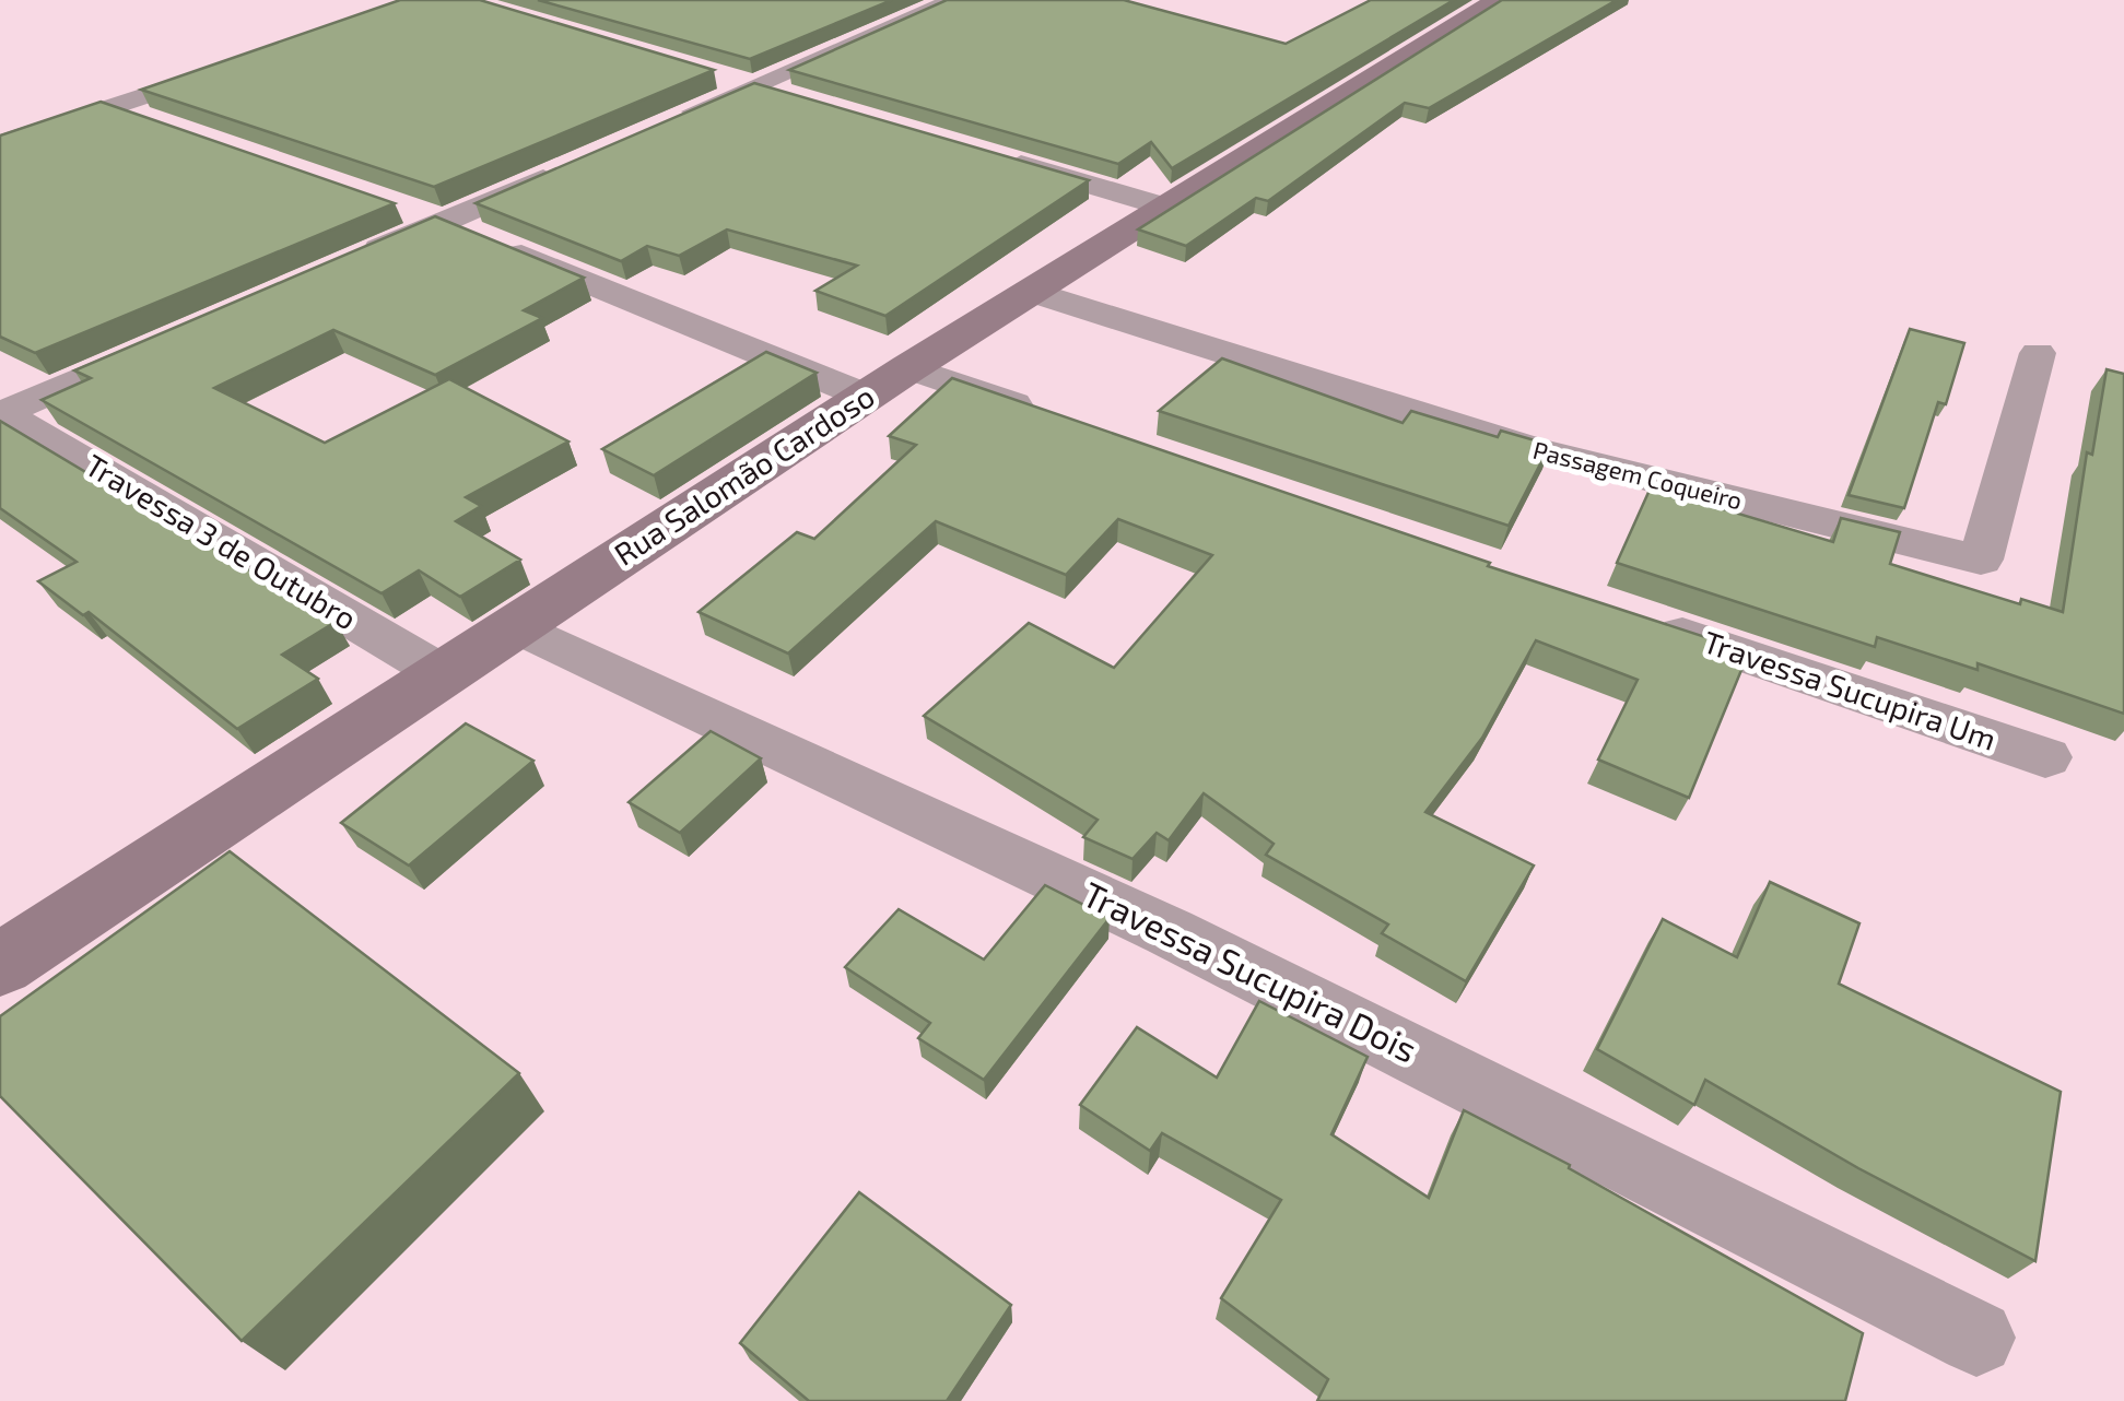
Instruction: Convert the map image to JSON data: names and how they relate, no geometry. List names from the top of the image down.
{
  "streets": {
    "street": [
      "Rua Salomão Cardoso",
      "Passagem Coqueiro",
      "Travessa 3 de Outubro",
      "Travessa Sucupira Um",
      "Travessa Sucupira Dois"
    ]
  },
  "crossings": [
    ["Rua Salomão Cardoso", "Passagem Coqueiro"],
    ["Rua Salomão Cardoso", "Travessa 3 de Outubro"],
    ["Rua Salomão Cardoso", "Travessa Sucupira Dois"]
  ]
}
